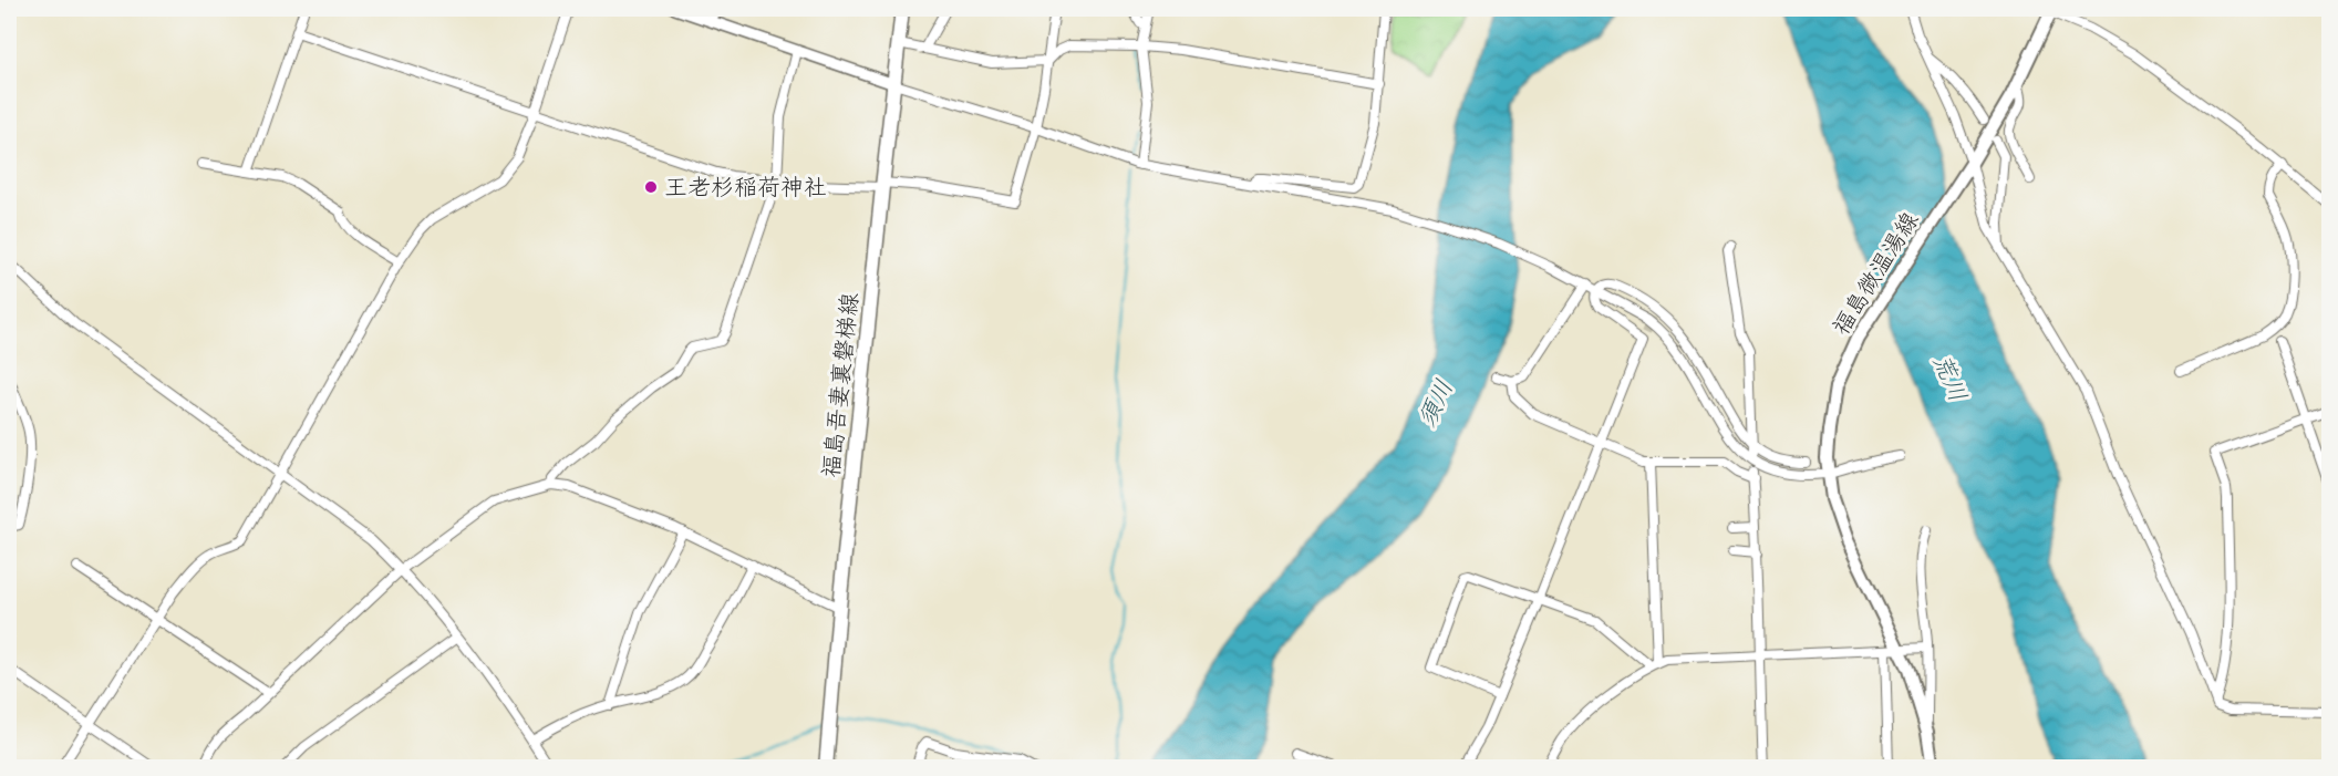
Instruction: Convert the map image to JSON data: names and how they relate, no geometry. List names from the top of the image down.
{
  "streets": {
    "main road": ["福島微温湯線", "福島吾妻裏磐梯線"]
  },
  "water": ["荒川", "須川"],
  "places": ["王老杉稲荷神社"]
}
